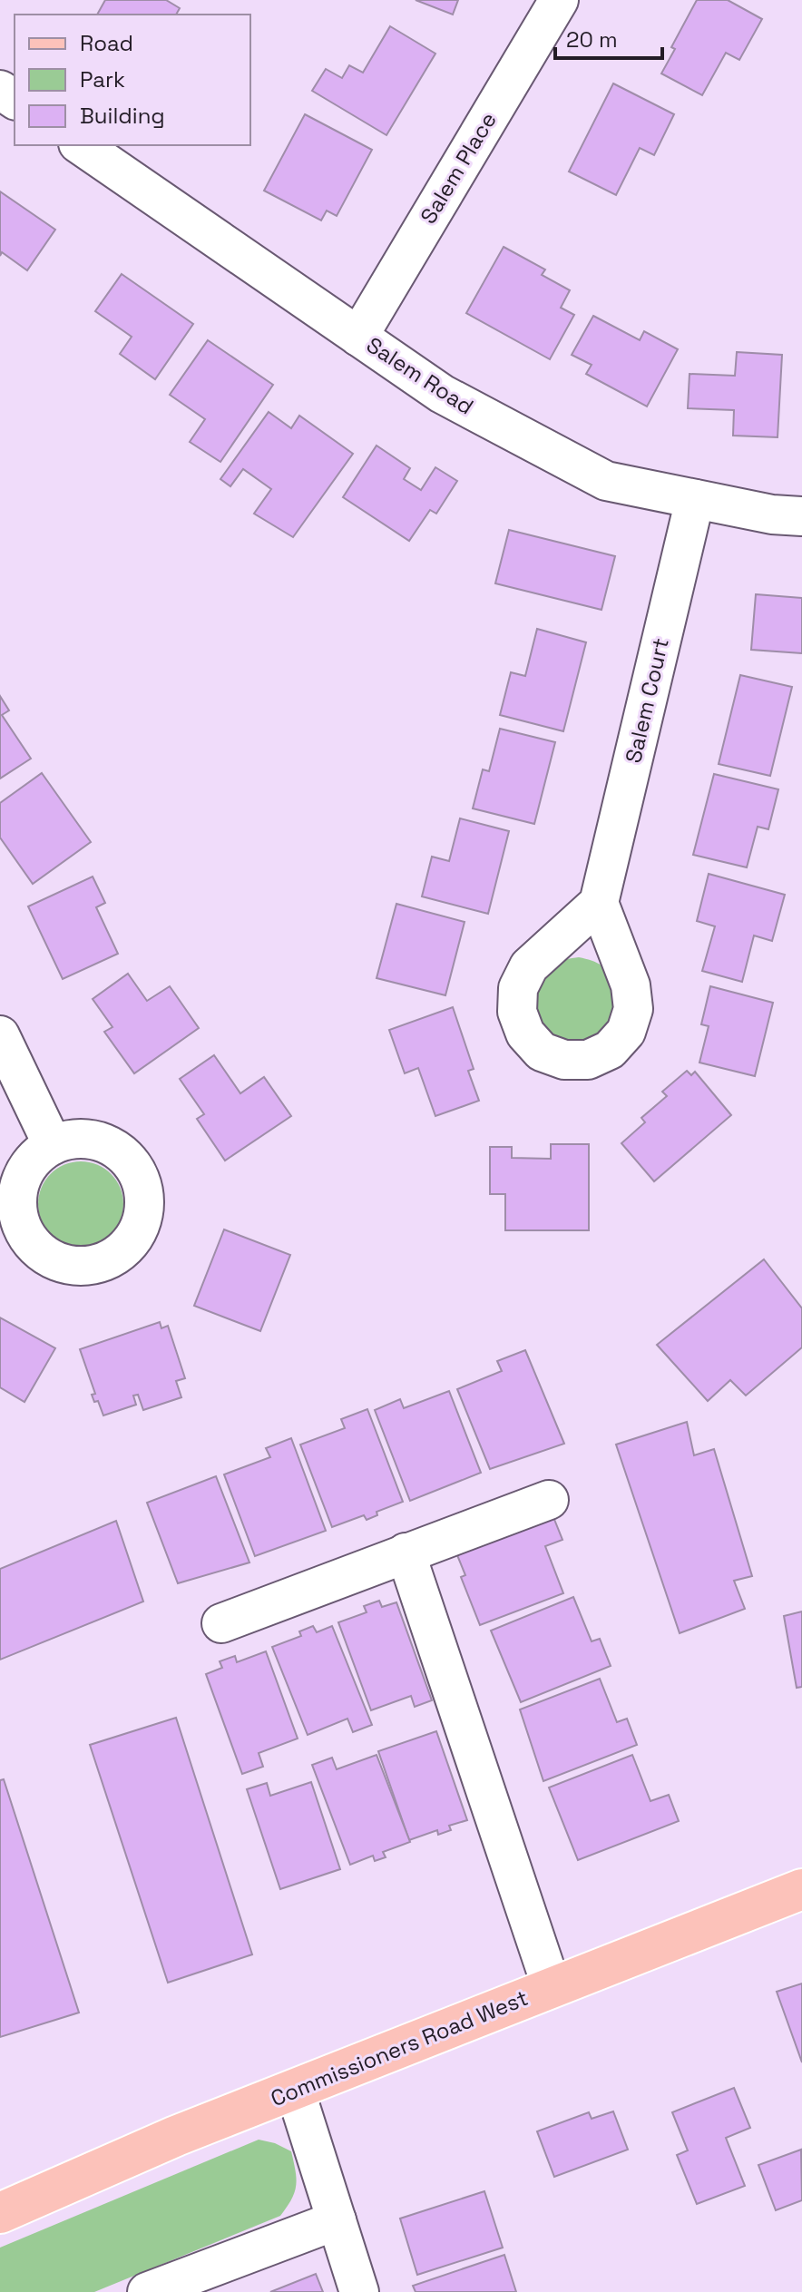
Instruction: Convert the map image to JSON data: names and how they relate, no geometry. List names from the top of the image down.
{
  "streets": {
    "main road": ["Commissioners Road West"],
    "street": ["Salem Place", "Salem Road", "Salem Court"]
  },
  "crossings": [
    ["Salem Place", "Salem Road"],
    ["Salem Road", "Salem Court"]
  ],
  "legend": ["Road", "Park", "Building"],
  "scale_bar": "20 m"
}
